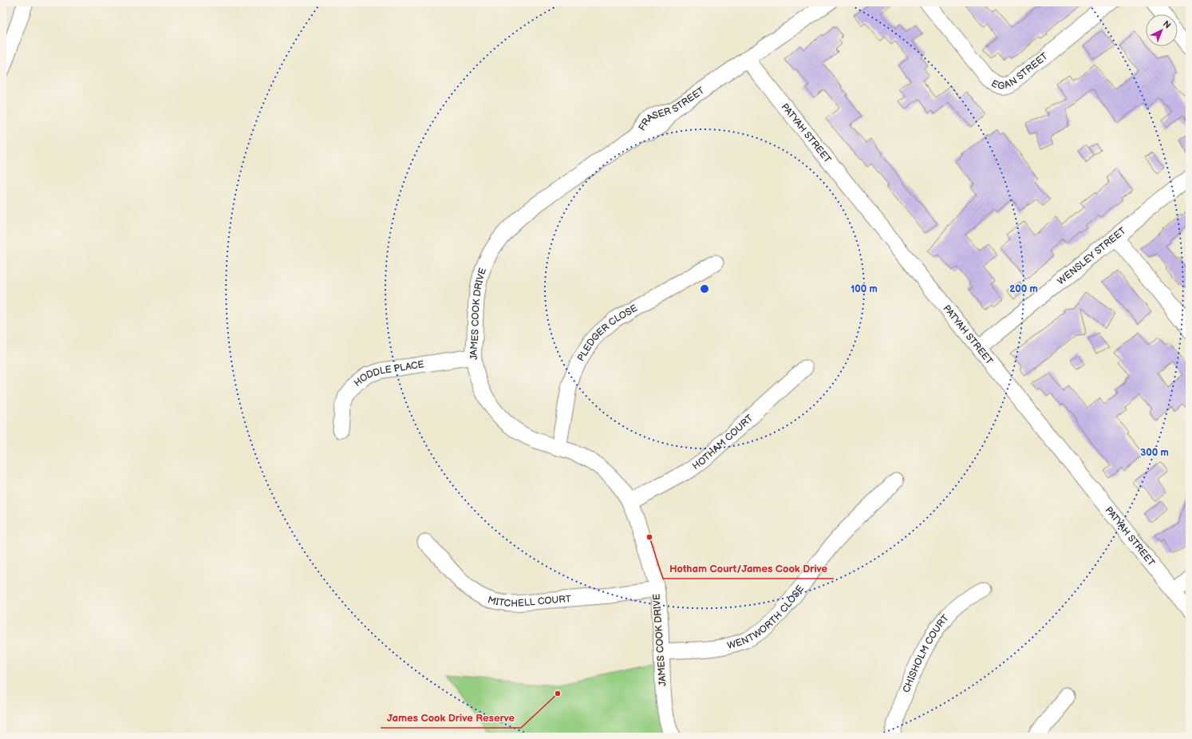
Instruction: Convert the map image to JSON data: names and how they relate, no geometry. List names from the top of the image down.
{
  "streets": {
    "street": [
      "EGAN STREET",
      "FRASER STREET",
      "PATYAH STREET",
      "WENSLEY STREET",
      "JAMES COOK DRIVE",
      "PLEDGER CLOSE",
      "HODDLE PLACE",
      "HOTHAM COURT",
      "MITCHELL COURT",
      "WENTWORTH CLOSE",
      "CHISHOLM COURT"
    ]
  },
  "crossings": [
    ["FRASER STREET", "PATYAH STREET"],
    ["FRASER STREET", "JAMES COOK DRIVE"],
    ["PATYAH STREET", "WENSLEY STREET"],
    ["JAMES COOK DRIVE", "PLEDGER CLOSE"],
    ["JAMES COOK DRIVE", "HODDLE PLACE"],
    ["JAMES COOK DRIVE", "HOTHAM COURT"],
    ["JAMES COOK DRIVE", "MITCHELL COURT"],
    ["JAMES COOK DRIVE", "WENTWORTH CLOSE"]
  ],
  "places": ["Hotham Court/James Cook Drive", "James Cook Drive Reserve"],
  "north": "top right",
  "rings": ["100 m", "200 m", "300 m"]
}
